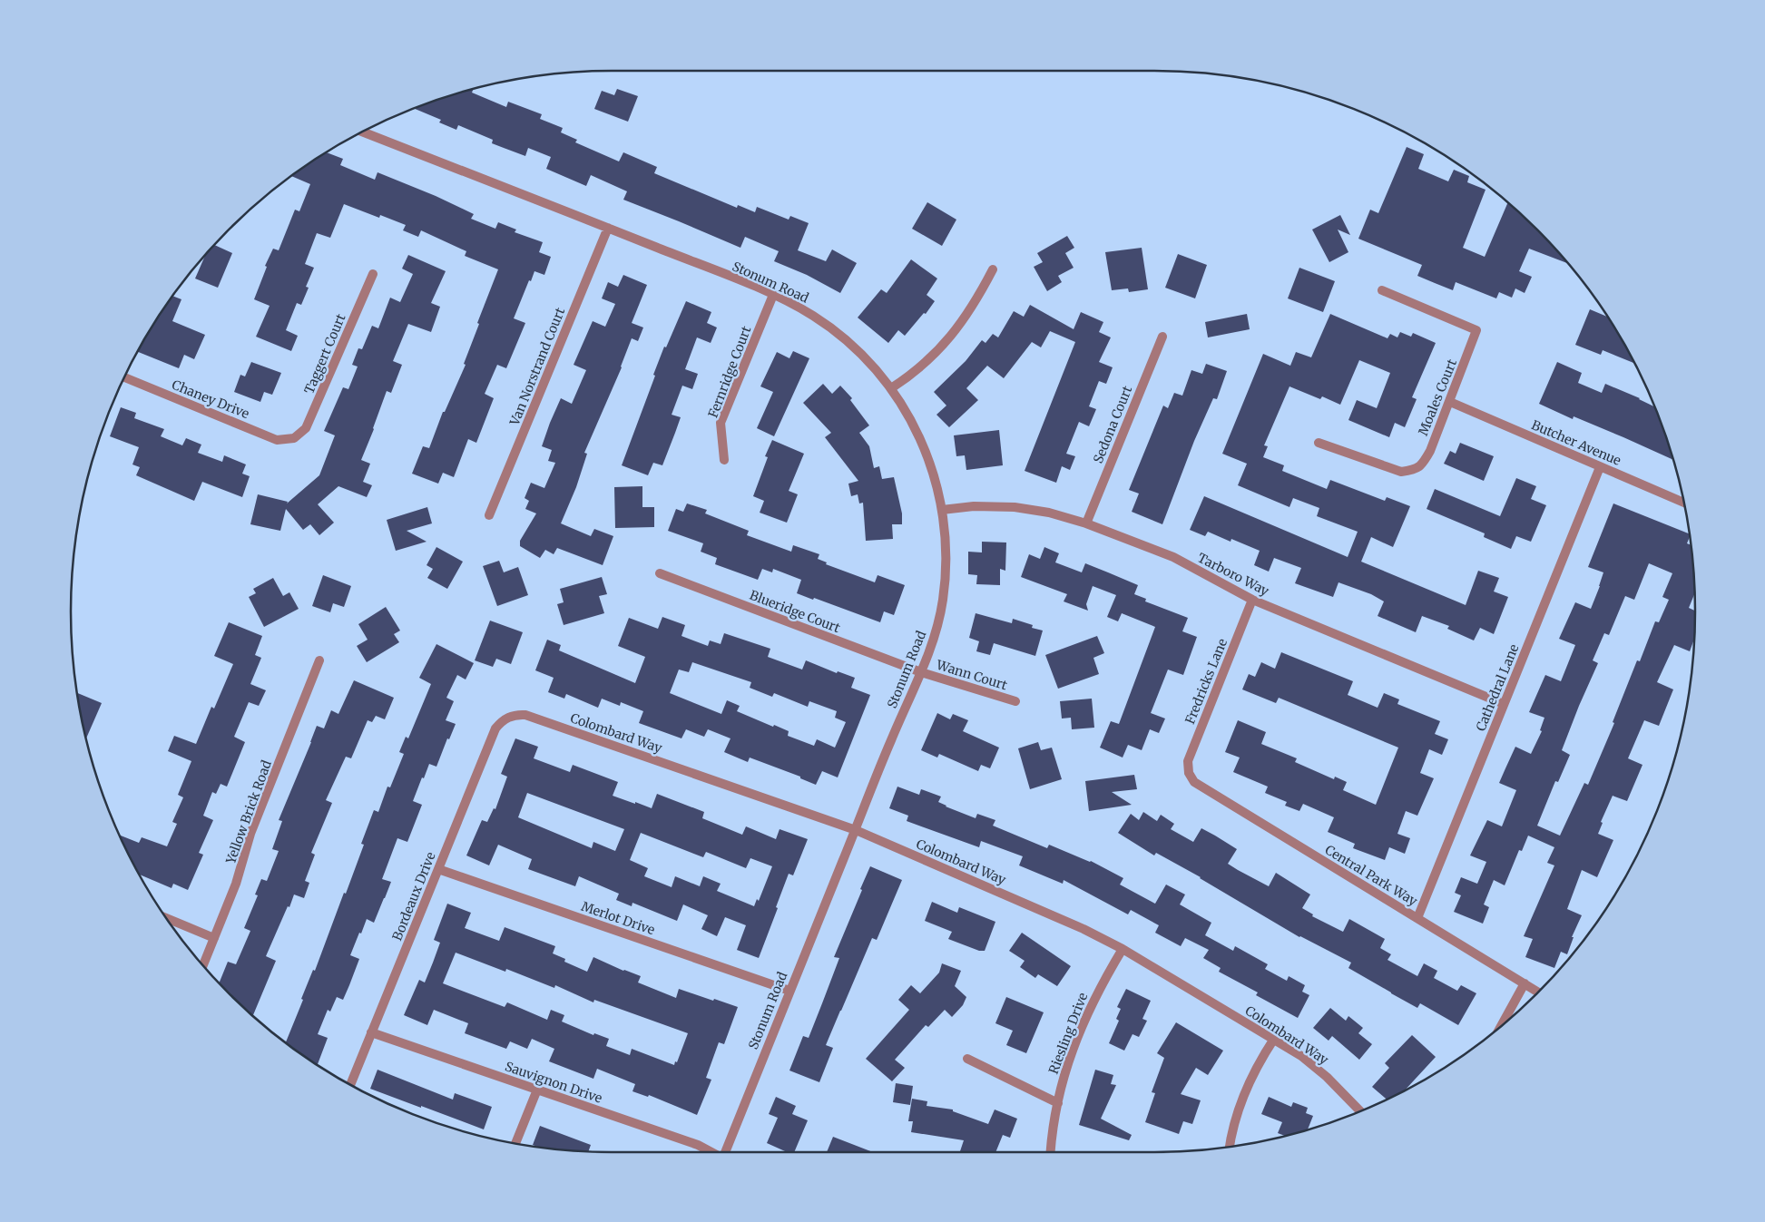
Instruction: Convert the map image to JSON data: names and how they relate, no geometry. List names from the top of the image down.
{
  "streets": {
    "street": [
      "Stonum Road",
      "Taggert Court",
      "Van Norstrand Court",
      "Fernridge Court",
      "Moales Court",
      "Chaney Drive",
      "Sedona Court",
      "Butcher Avenue",
      "Tarboro Way",
      "Blueridge Court",
      "Wann Court",
      "Fredricks Lane",
      "Cathedral Lane",
      "Colombard Way",
      "Yellow Brick Road",
      "Central Park Way",
      "Bordeaux Drive",
      "Merlot Drive",
      "Riesling Drive",
      "Sauvignon Drive"
    ]
  },
  "crossings": [
    ["Stonum Road", "Van Norstrand Court"],
    ["Stonum Road", "Fernridge Court"],
    ["Stonum Road", "Tarboro Way"],
    ["Stonum Road", "Blueridge Court"],
    ["Stonum Road", "Wann Court"],
    ["Stonum Road", "Colombard Way"],
    ["Stonum Road", "Merlot Drive"],
    ["Taggert Court", "Chaney Drive"],
    ["Moales Court", "Butcher Avenue"],
    ["Sedona Court", "Tarboro Way"],
    ["Butcher Avenue", "Cathedral Lane"],
    ["Tarboro Way", "Fredricks Lane"],
    ["Tarboro Way", "Cathedral Lane"],
    ["Blueridge Court", "Wann Court"],
    ["Fredricks Lane", "Central Park Way"],
    ["Cathedral Lane", "Central Park Way"],
    ["Colombard Way", "Bordeaux Drive"],
    ["Colombard Way", "Riesling Drive"],
    ["Bordeaux Drive", "Merlot Drive"],
    ["Bordeaux Drive", "Sauvignon Drive"]
  ]
}
